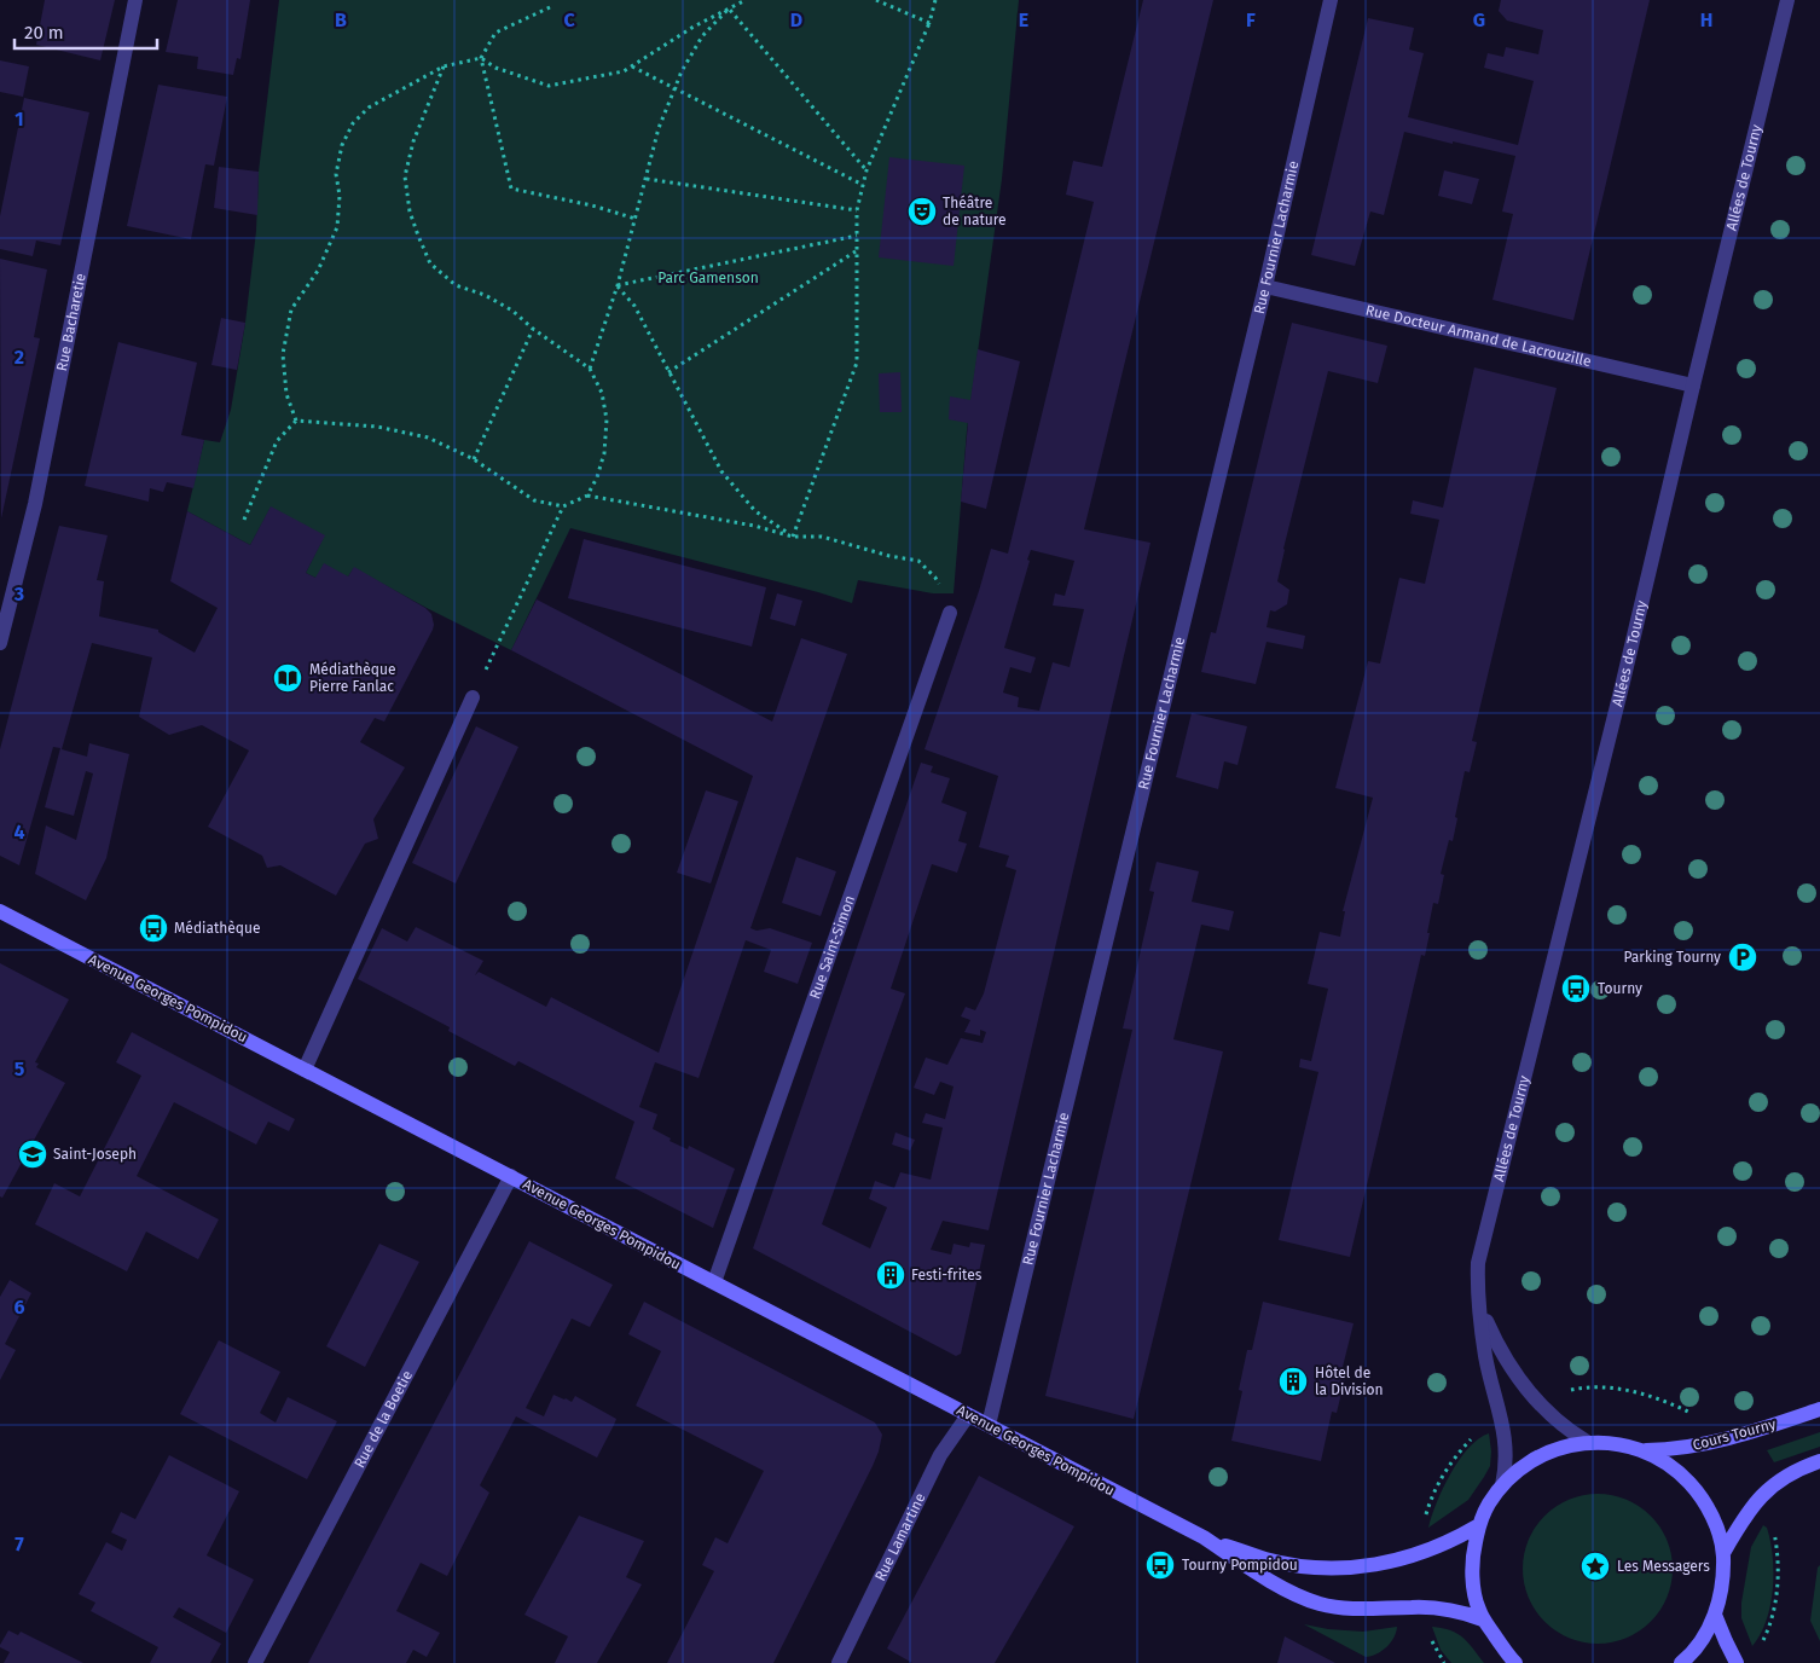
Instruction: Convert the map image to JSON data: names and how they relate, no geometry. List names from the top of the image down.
{
  "streets": {
    "main road": ["Avenue Georges Pompidou", "Cours Tourny"],
    "street": [
      "Allées de Tourny",
      "Rue Fournier Lacharmie",
      "Rue Bacharetie",
      "Rue Docteur Armand de Lacrouzille",
      "Rue Saint-Simon",
      "Rue de la Boetie",
      "Rue Lamartine"
    ]
  },
  "crossings": [
    ["Allées de Tourny", "Rue Docteur Armand de Lacrouzille"],
    ["Rue Fournier Lacharmie", "Rue Docteur Armand de Lacrouzille"],
    ["Rue Fournier Lacharmie", "Avenue Georges Pompidou"],
    ["Rue Saint-Simon", "Avenue Georges Pompidou"],
    ["Avenue Georges Pompidou", "Rue de la Boetie"],
    ["Avenue Georges Pompidou", "Rue Lamartine"]
  ],
  "parks": ["Parc Gamenson"],
  "places": {
    "theatre": ["Théâtre de nature"],
    "library": ["Médiathèque Pierre Fanlac"],
    "bus stop": ["Médiathèque", "Tourny", "Tourny Pompidou"],
    "parking": ["Parking Tourny"],
    "school or university": ["Saint-Joseph"],
    "building": ["Festi-frites", "Hôtel de la Division"],
    "place": ["Les Messagers"]
  },
  "scale_bar": "20 m",
  "grid": {
    "columns": [
      "B",
      "C",
      "D",
      "E",
      "F",
      "G",
      "H"
    ],
    "rows": [
      "1",
      "2",
      "3",
      "4",
      "5",
      "6",
      "7"
    ]
  }
}
